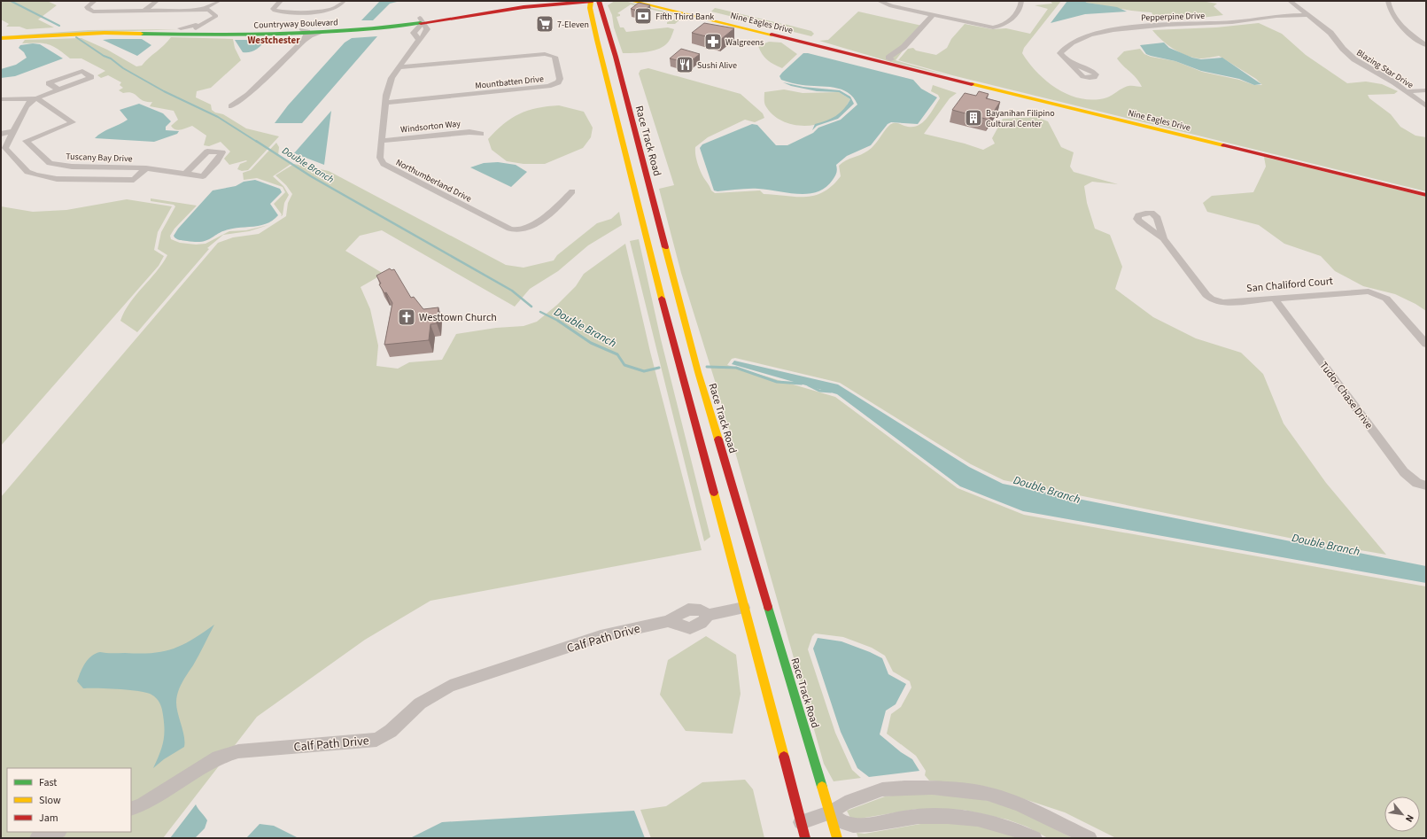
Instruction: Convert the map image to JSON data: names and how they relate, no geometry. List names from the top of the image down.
{
  "streets": {
    "street": [
      "Pepperpine Drive",
      "Nine Eagles Drive",
      "Countryway Boulevard",
      "Blazing Star Drive",
      "Mountbatten Drive",
      "Windsorton Way",
      "Race Track Road",
      "Tuscany Bay Drive",
      "Northumberland Drive",
      "San Chaliford Court",
      "Tudor Chase Drive",
      "Calf Path Drive"
    ]
  },
  "crossings": [
    ["Pepperpine Drive", "Blazing Star Drive"],
    ["Countryway Boulevard", "Northumberland Drive"],
    ["Mountbatten Drive", "Northumberland Drive"],
    ["Windsorton Way", "Northumberland Drive"],
    ["San Chaliford Court", "Tudor Chase Drive"]
  ],
  "districts": ["Westchester"],
  "water": ["Double Branch"],
  "places": {
    "bank": ["Fifth Third Bank"],
    "supermarket": ["7-Eleven"],
    "pharmacy": ["Walgreens"],
    "restaurant": ["Sushi Alive"],
    "building": ["Bayanihan Filipino Cultural Center"],
    "church": ["Westtown Church"]
  },
  "legend": ["Fast", "Slow", "Jam"],
  "north": "bottom right"
}
